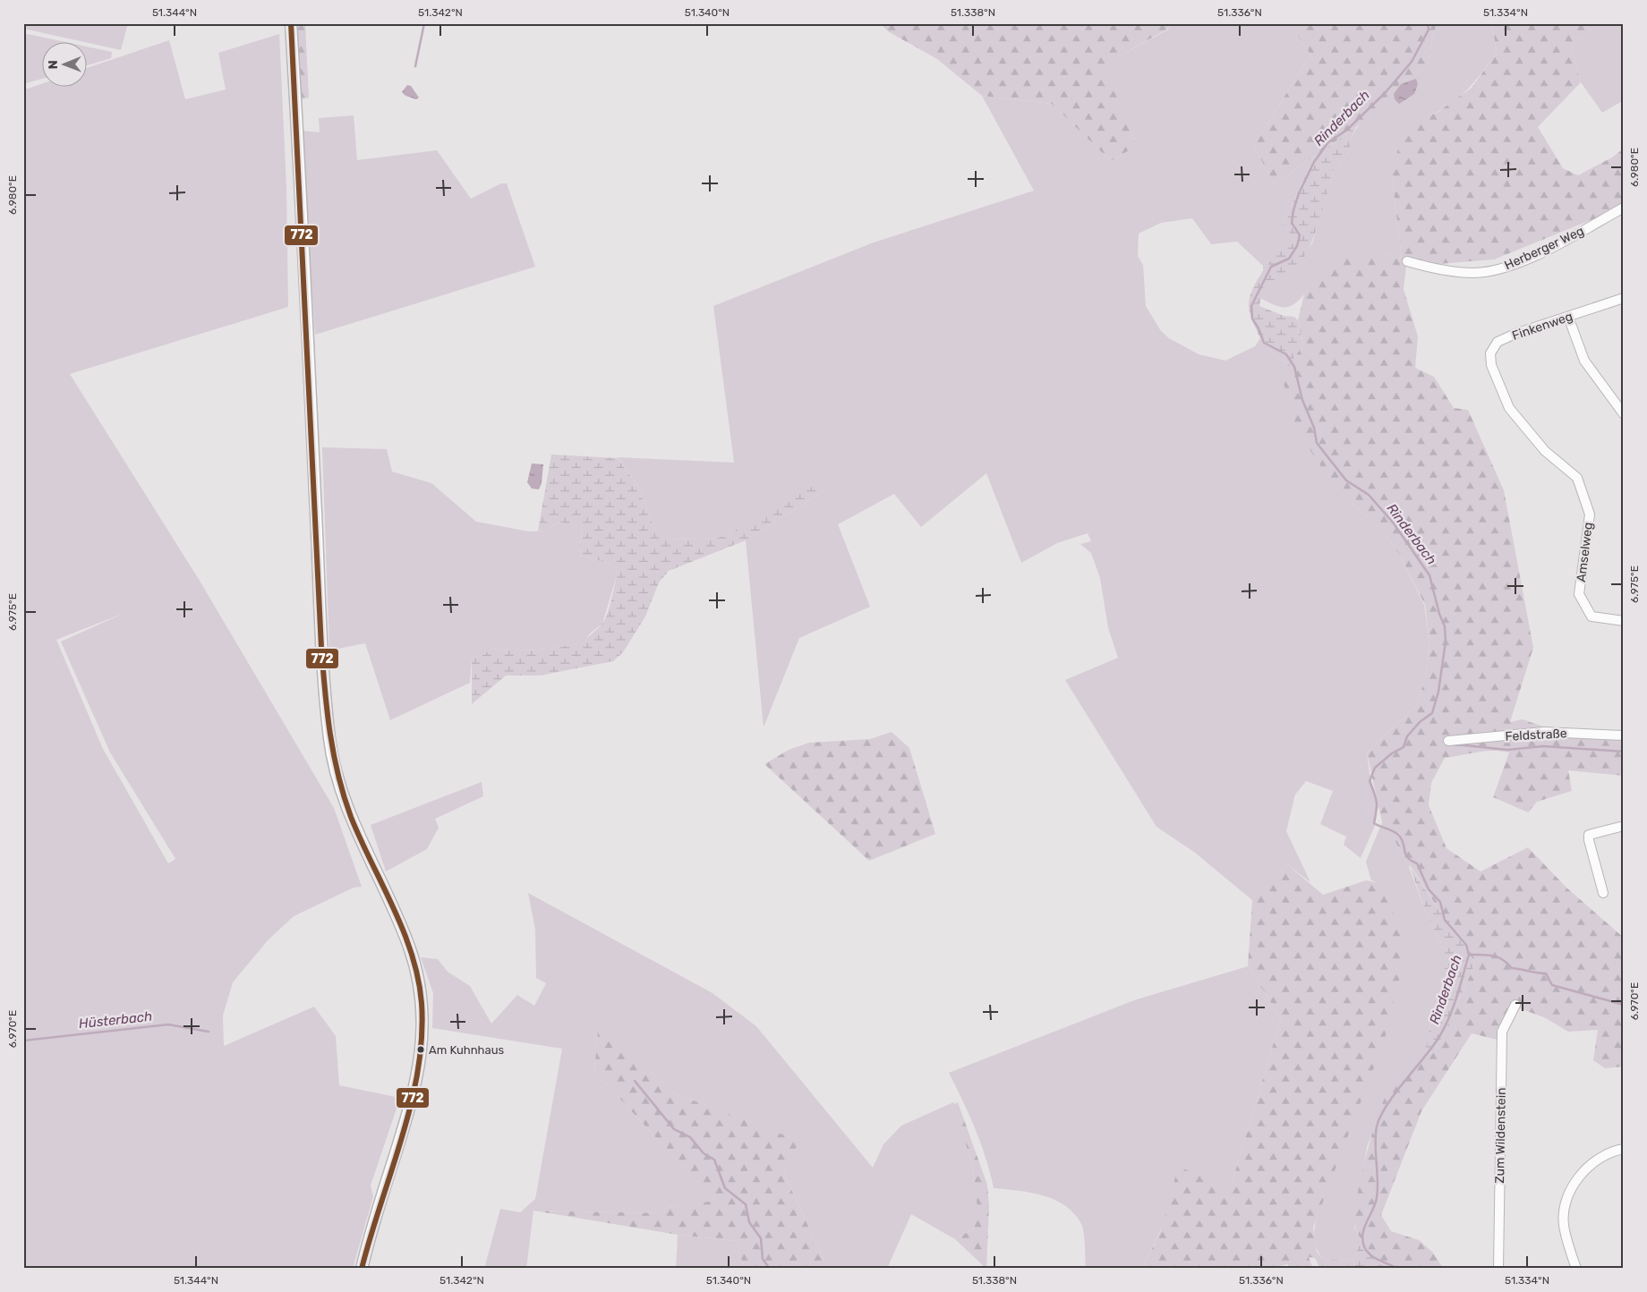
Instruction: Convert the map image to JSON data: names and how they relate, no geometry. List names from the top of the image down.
{
  "streets": {
    "street": [
      "Herberger Weg",
      "Finkenweg",
      "Amselweg",
      "Feldstraße",
      "Zum Wildenstein"
    ]
  },
  "crossings": [
    ["Finkenweg", "Amselweg"]
  ],
  "water": ["Rinderbach", "Hüsterbach"],
  "places": ["Am Kuhnhaus"],
  "lines": ["transit line 772"],
  "north": "left",
  "coordinates": [
    "51.344°N",
    "51.342°N",
    "51.340°N",
    "51.338°N",
    "51.336°N",
    "51.334°N",
    "6.980°E",
    "6.975°E",
    "6.970°E"
  ]
}
